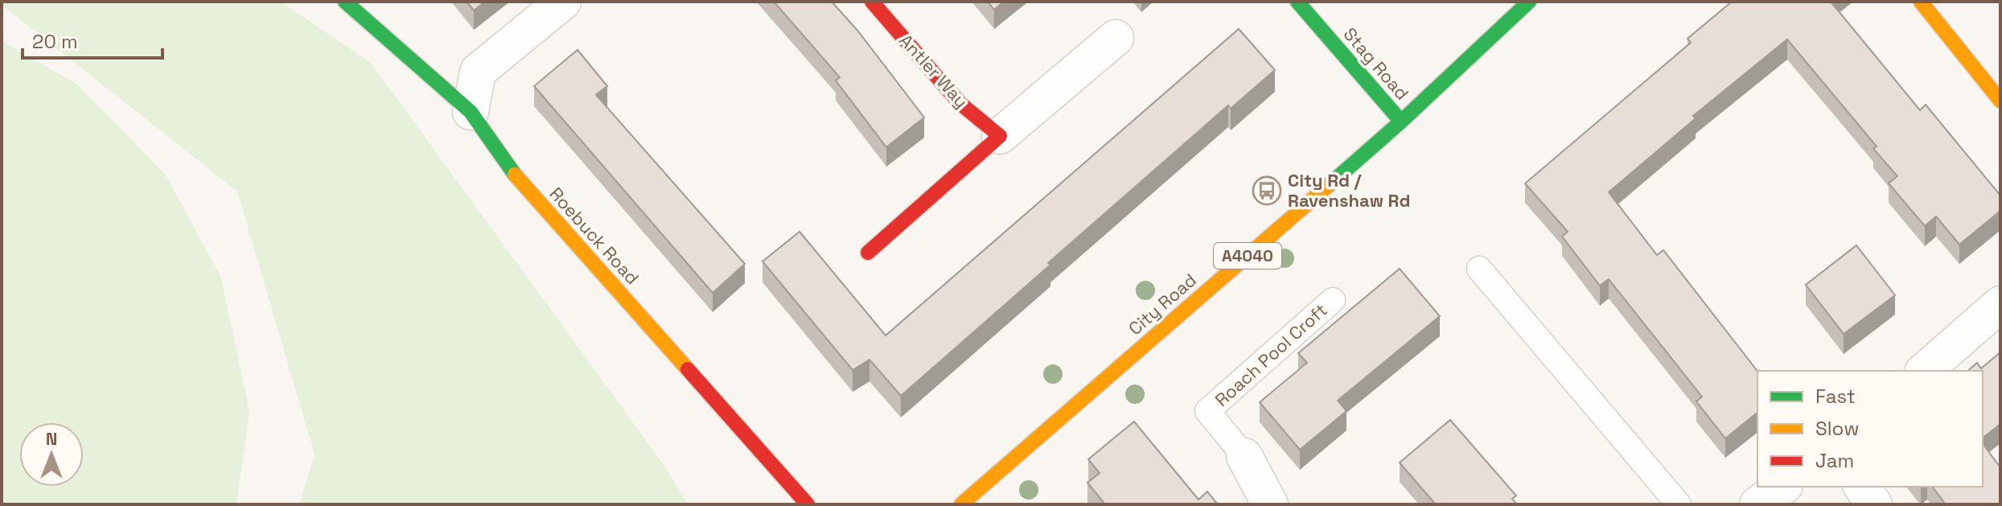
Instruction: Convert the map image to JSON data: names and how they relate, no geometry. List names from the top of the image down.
{
  "streets": {
    "street": [
      "Stag Road",
      "Antler Way",
      "Roebuck Road",
      "A4040",
      "City Road",
      "Roach Pool Croft"
    ]
  },
  "crossings": [
    ["Stag Road", "City Road"]
  ],
  "places": {
    "bus stop": ["City Rd / Ravenshaw Rd"]
  },
  "legend": ["Fast", "Slow", "Jam"],
  "scale_bar": "20 m",
  "north": "top"
}
